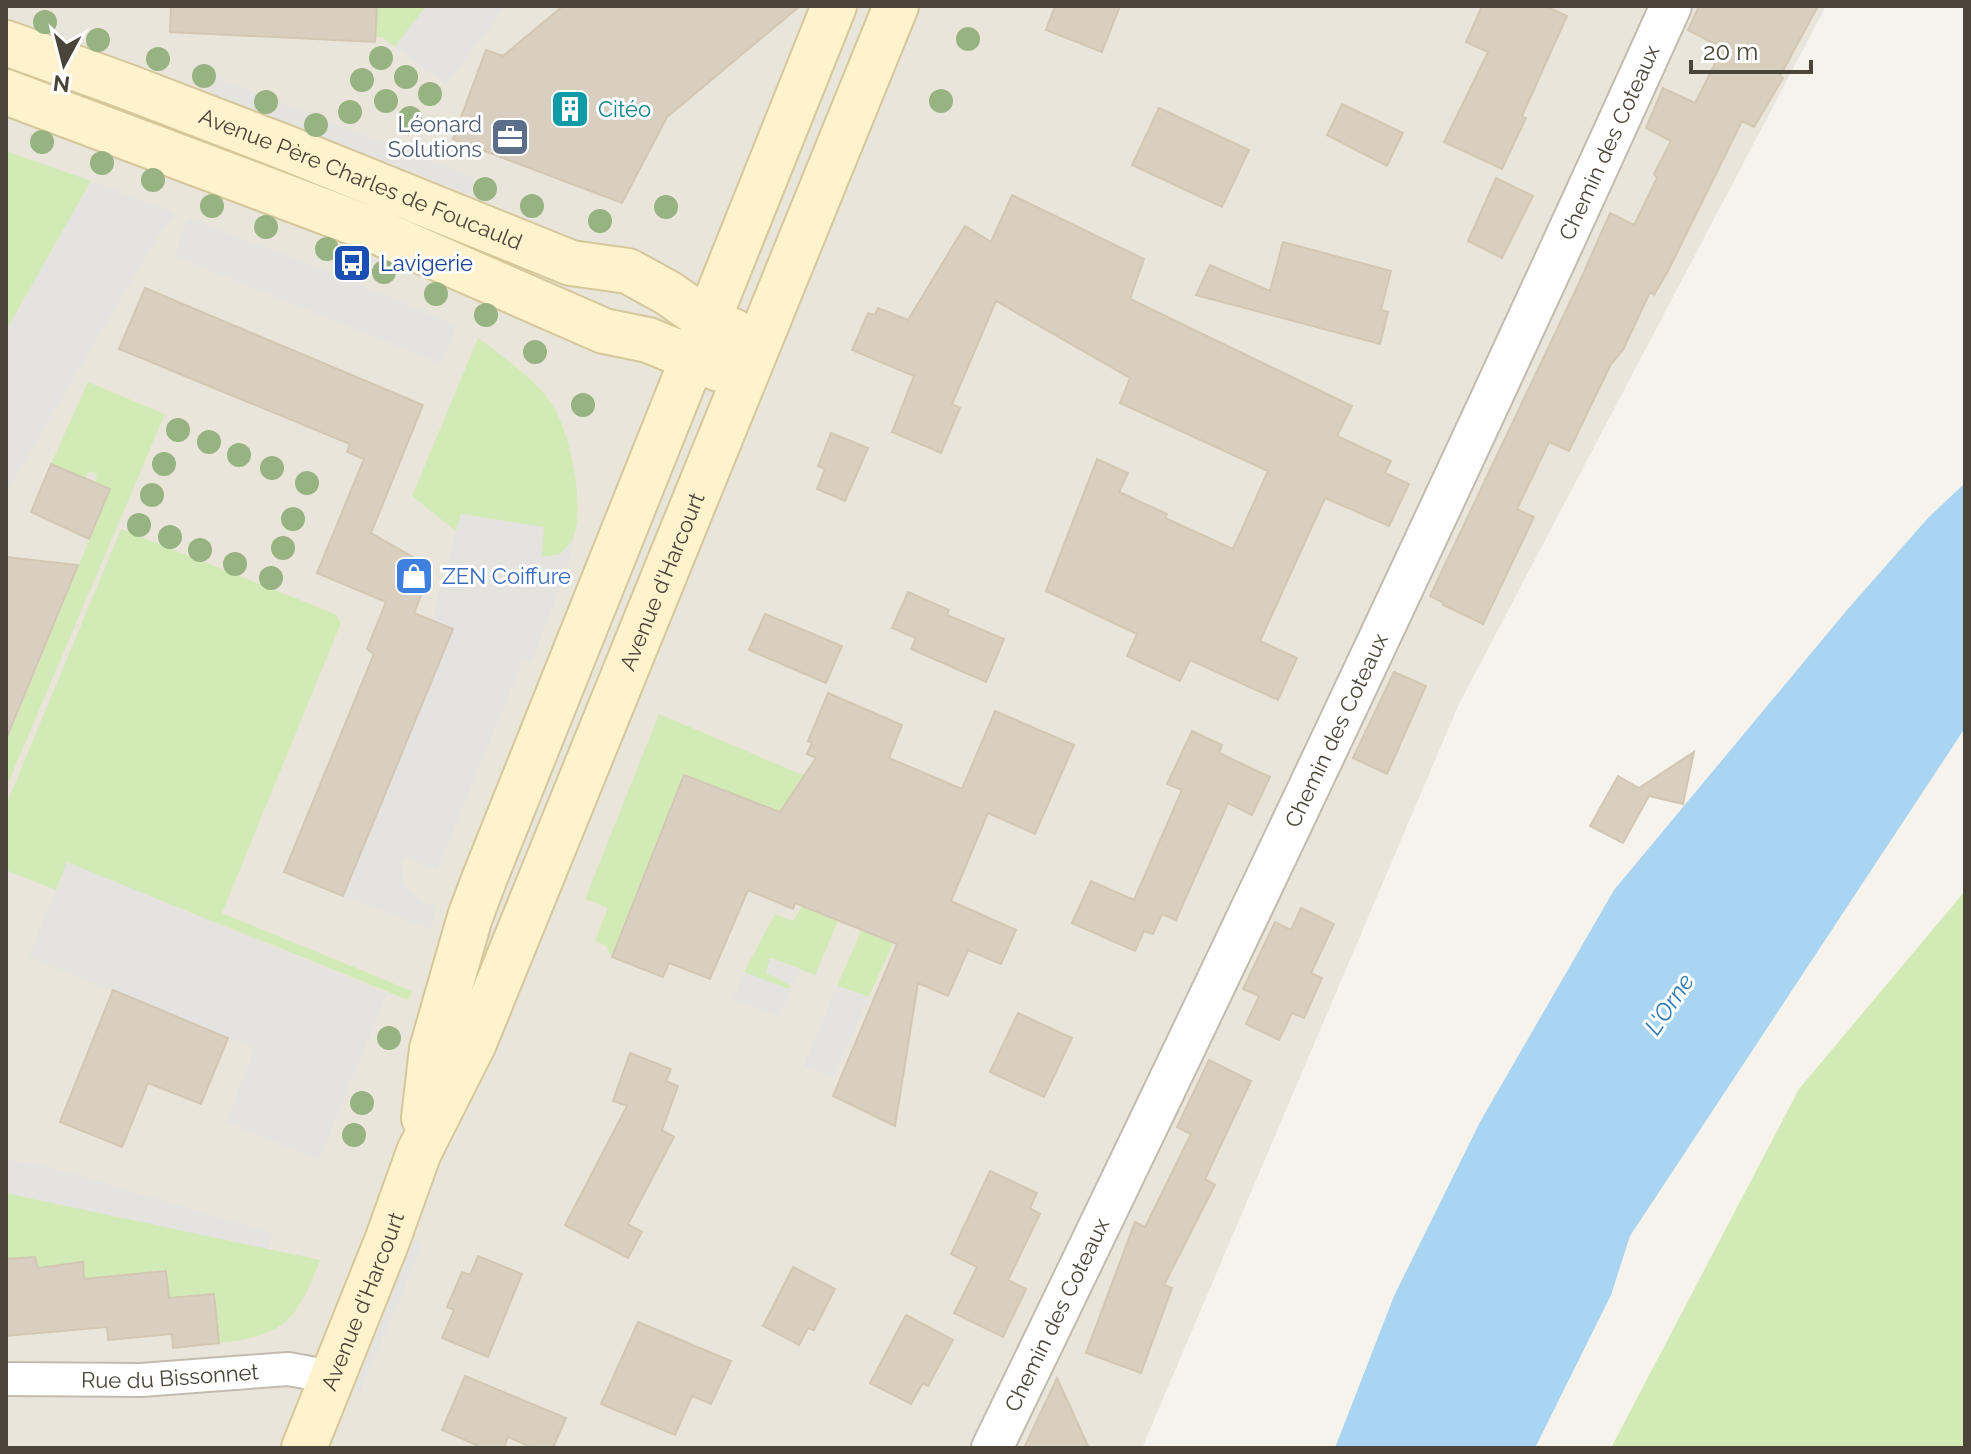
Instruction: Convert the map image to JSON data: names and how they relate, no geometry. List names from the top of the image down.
{
  "streets": {
    "main road": ["Avenue Père Charles de Foucauld", "Avenue d'Harcourt"],
    "street": ["Chemin des Coteaux", "Rue du Bissonnet"]
  },
  "crossings": [
    ["Avenue Père Charles de Foucauld", "Avenue d'Harcourt"],
    ["Avenue d'Harcourt", "Rue du Bissonnet"]
  ],
  "water": ["L'Orne"],
  "places": {
    "building": ["Citéo"],
    "office": ["Léonard Solutions"],
    "bus stop": ["Lavigerie"],
    "shop": ["ZEN Coiffure"]
  },
  "scale_bar": "20 m",
  "north": "bottom"
}
